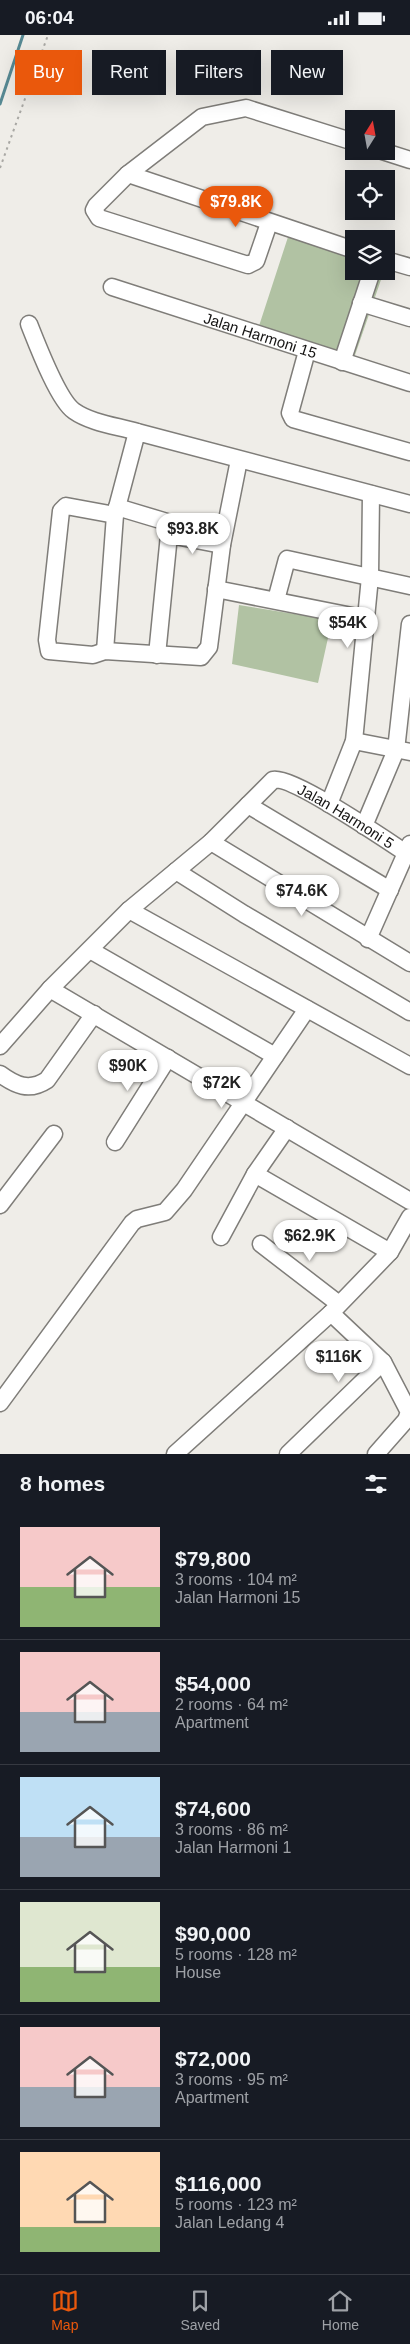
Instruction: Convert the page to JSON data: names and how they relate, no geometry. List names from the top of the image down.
{
  "streets": {
    "street": ["Jalan Harmoni 15", "Jalan Harmoni 5"]
  },
  "north": "top",
  "page": {
    "status": "06:04",
    "chip": [
      "Buy",
      "Rent",
      "Filters",
      "New"
    ],
    "price": [
      "$79.8K",
      "$93.8K",
      "$54K",
      "$74.6K",
      "$90K",
      "$72K",
      "$62.9K",
      "$116K"
    ],
    "heading": "8 homes",
    "list": [
      {
        "name": "$79,800",
        "note": "3 rooms · 104 m² · Jalan Harmoni 15"
      },
      {
        "name": "$54,000",
        "note": "2 rooms · 64 m² · Apartment"
      },
      {
        "name": "$74,600",
        "note": "3 rooms · 86 m² · Jalan Harmoni 1"
      },
      {
        "name": "$90,000",
        "note": "5 rooms · 128 m² · House"
      },
      {
        "name": "$72,000",
        "note": "3 rooms · 95 m² · Apartment"
      },
      {
        "name": "$116,000",
        "note": "5 rooms · 123 m² · Jalan Ledang 4"
      }
    ],
    "tabs": ["Map", "Saved", "Home"]
  }
}
